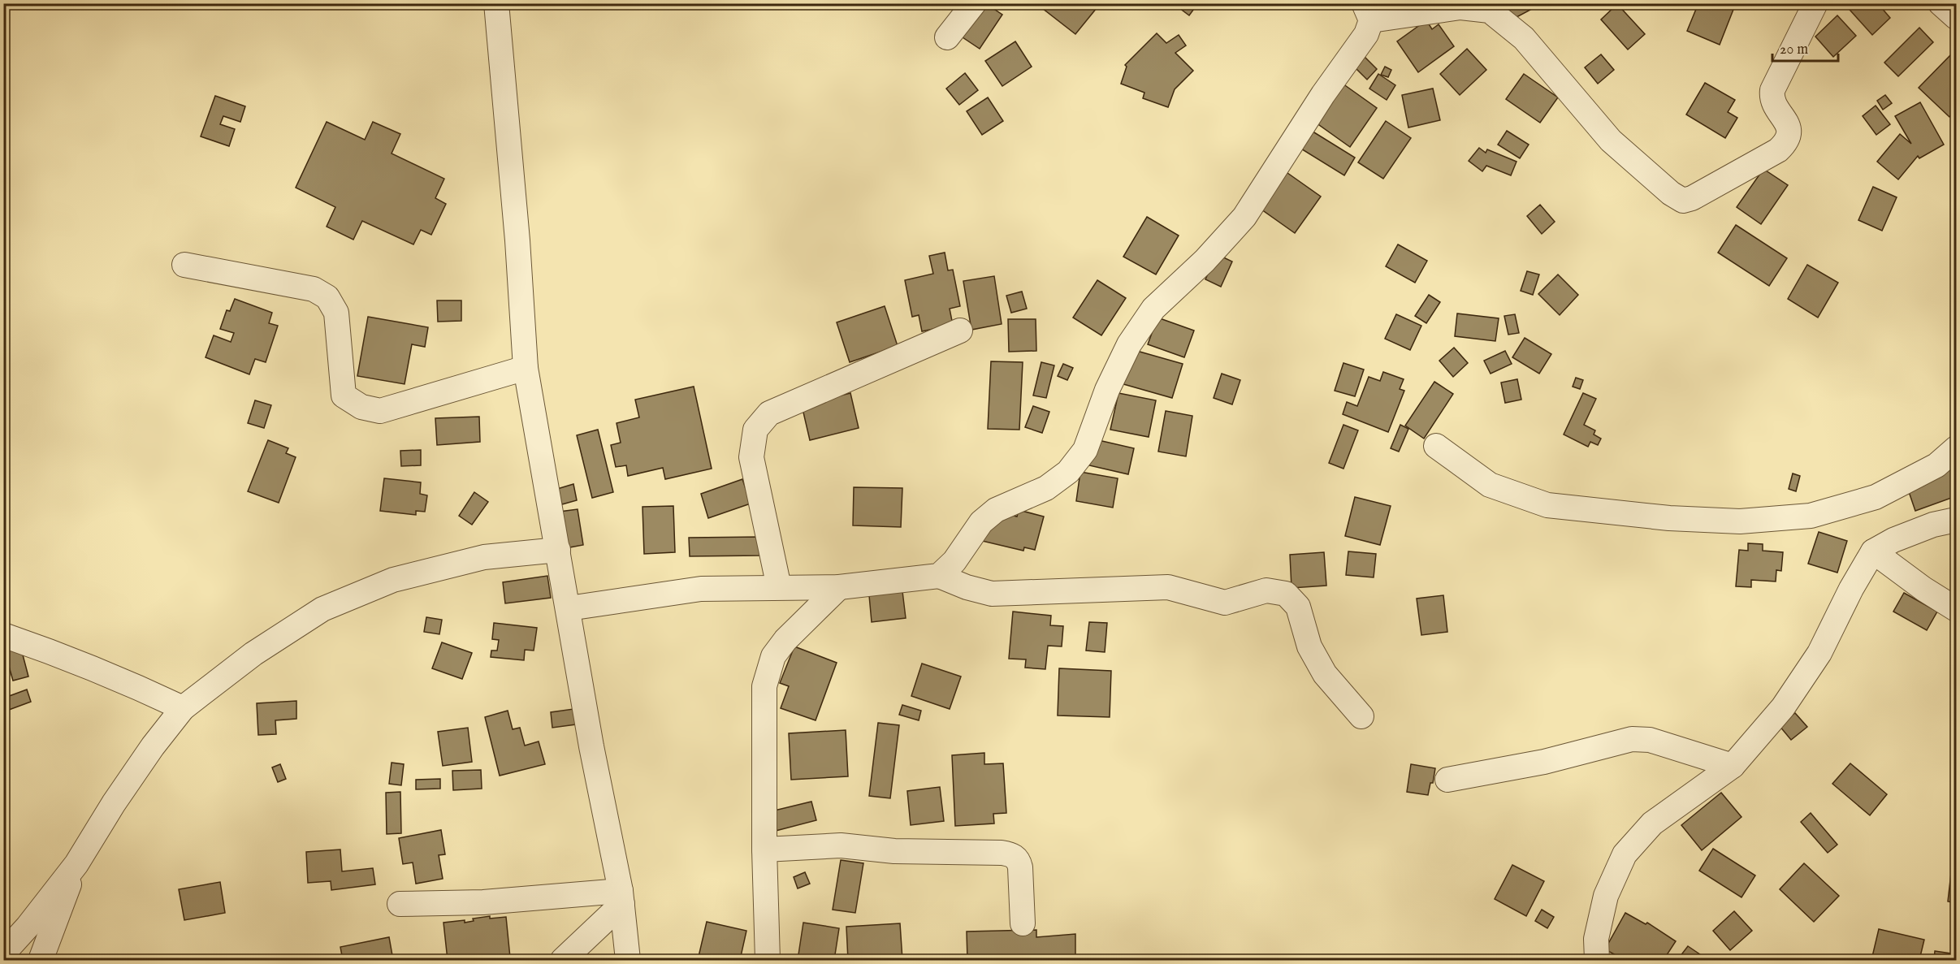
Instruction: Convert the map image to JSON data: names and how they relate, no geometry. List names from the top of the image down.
{
  "scale_bar": "20 m"
}
